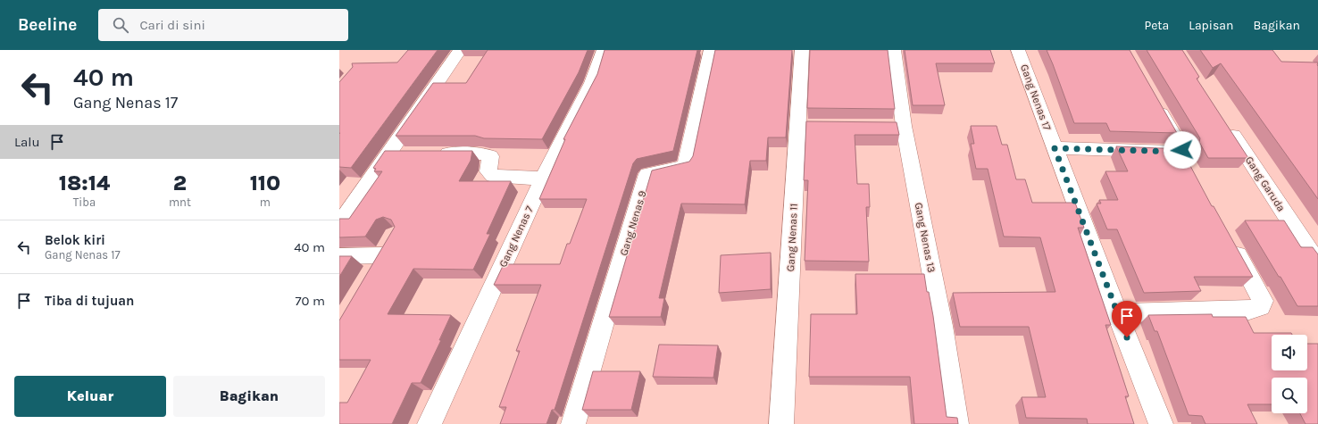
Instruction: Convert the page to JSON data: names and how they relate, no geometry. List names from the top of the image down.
{
  "streets": {
    "street": [
      "Gang Nenas 17",
      "Gang Garuda",
      "Gang Nenas 9",
      "Gang Nenas 7",
      "Gang Nenas 11",
      "Gang Nenas 13"
    ]
  },
  "page": {
    "header": "Beeline",
    "search": "Cari di sini",
    "nav": ["Peta", "Lapisan", "Bagikan"],
    "turn": ["40 m", "Gang Nenas 17"],
    "then": "Lalu",
    "eta": [
      "18:14",
      "Tiba",
      "2",
      "mnt",
      "110",
      "m"
    ],
    "list": [
      {
        "name": "Belok kiri",
        "note": "Gang Nenas 17",
        "value": "40 m"
      },
      {
        "name": "Tiba di tujuan",
        "value": "70 m"
      }
    ],
    "buttons": ["Keluar", "Bagikan"]
  }
}
